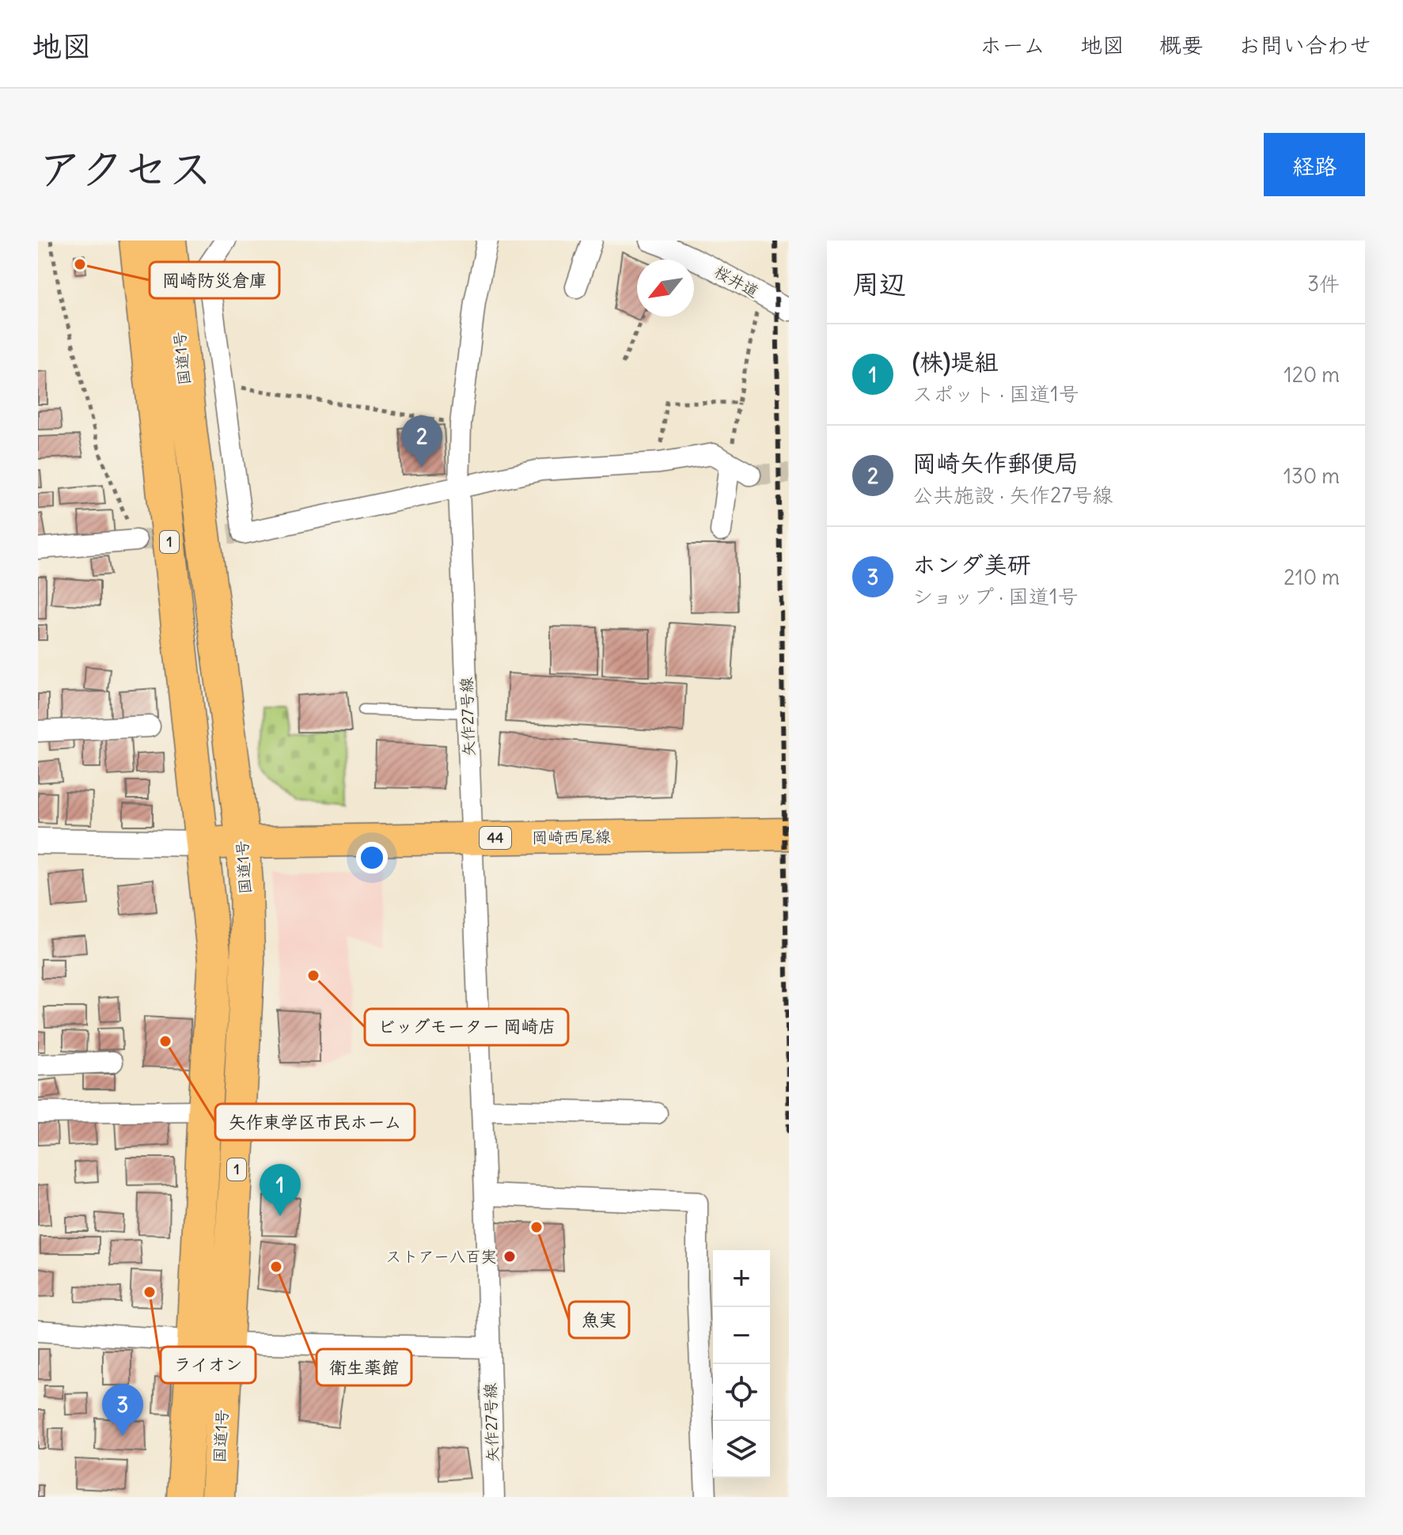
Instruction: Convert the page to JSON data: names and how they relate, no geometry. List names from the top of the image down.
{
  "streets": {
    "highway": ["国道1号", "1"],
    "main road": ["岡崎西尾線", "44"],
    "street": ["桜井道", "矢作27号線"]
  },
  "crossings": [
    ["国道1号", "岡崎西尾線"],
    ["矢作27号線", "岡崎西尾線"]
  ],
  "places": [
    "岡崎防災倉庫",
    "ビッグモーター 岡崎店",
    "矢作東学区市民ホーム",
    "魚実",
    "ストアー八百実",
    "衛生薬館",
    "ライオン"
  ],
  "north": "bottom left",
  "page": {
    "header": "地図",
    "nav": [
      "ホーム",
      "地図",
      "概要",
      "お問い合わせ"
    ],
    "title": "アクセス",
    "buttons": "経路",
    "heading": ["周辺", "3件"],
    "list": [
      {
        "mark": "1",
        "name": "(株)堤組",
        "note": "スポット · 国道1号",
        "value": "120 m"
      },
      {
        "mark": "2",
        "name": "岡崎矢作郵便局",
        "note": "公共施設 · 矢作27号線",
        "value": "130 m"
      },
      {
        "mark": "3",
        "name": "ホンダ美研",
        "note": "ショップ · 国道1号",
        "value": "210 m"
      }
    ],
    "pins": ["2", "1", "3"],
    "map_buttons": ["+", "−"]
  }
}
